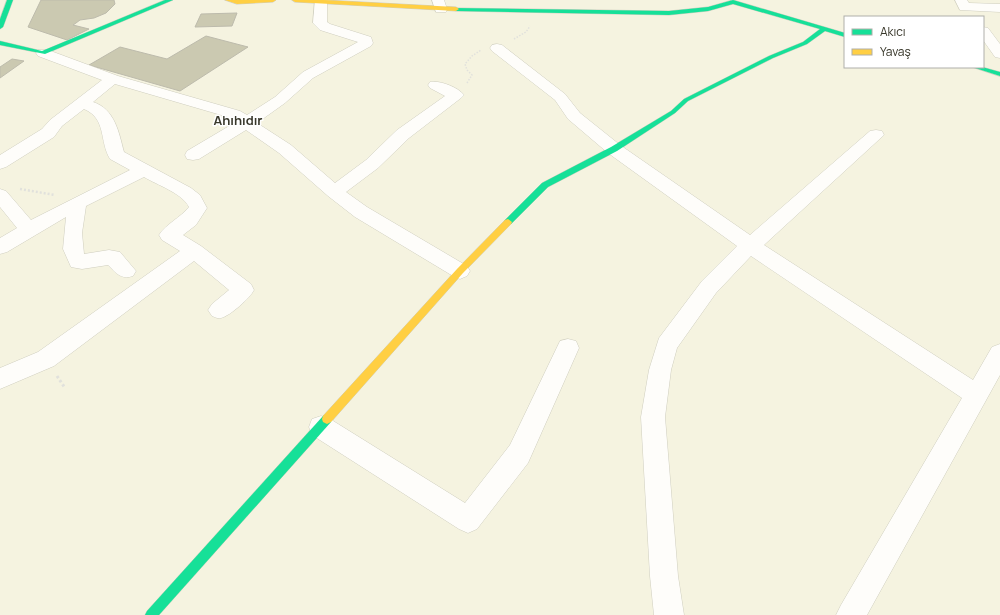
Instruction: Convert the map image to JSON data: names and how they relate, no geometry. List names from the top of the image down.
{
  "districts": ["Ahıhıdır"],
  "legend": ["Akıcı", "Yavaş"]
}
